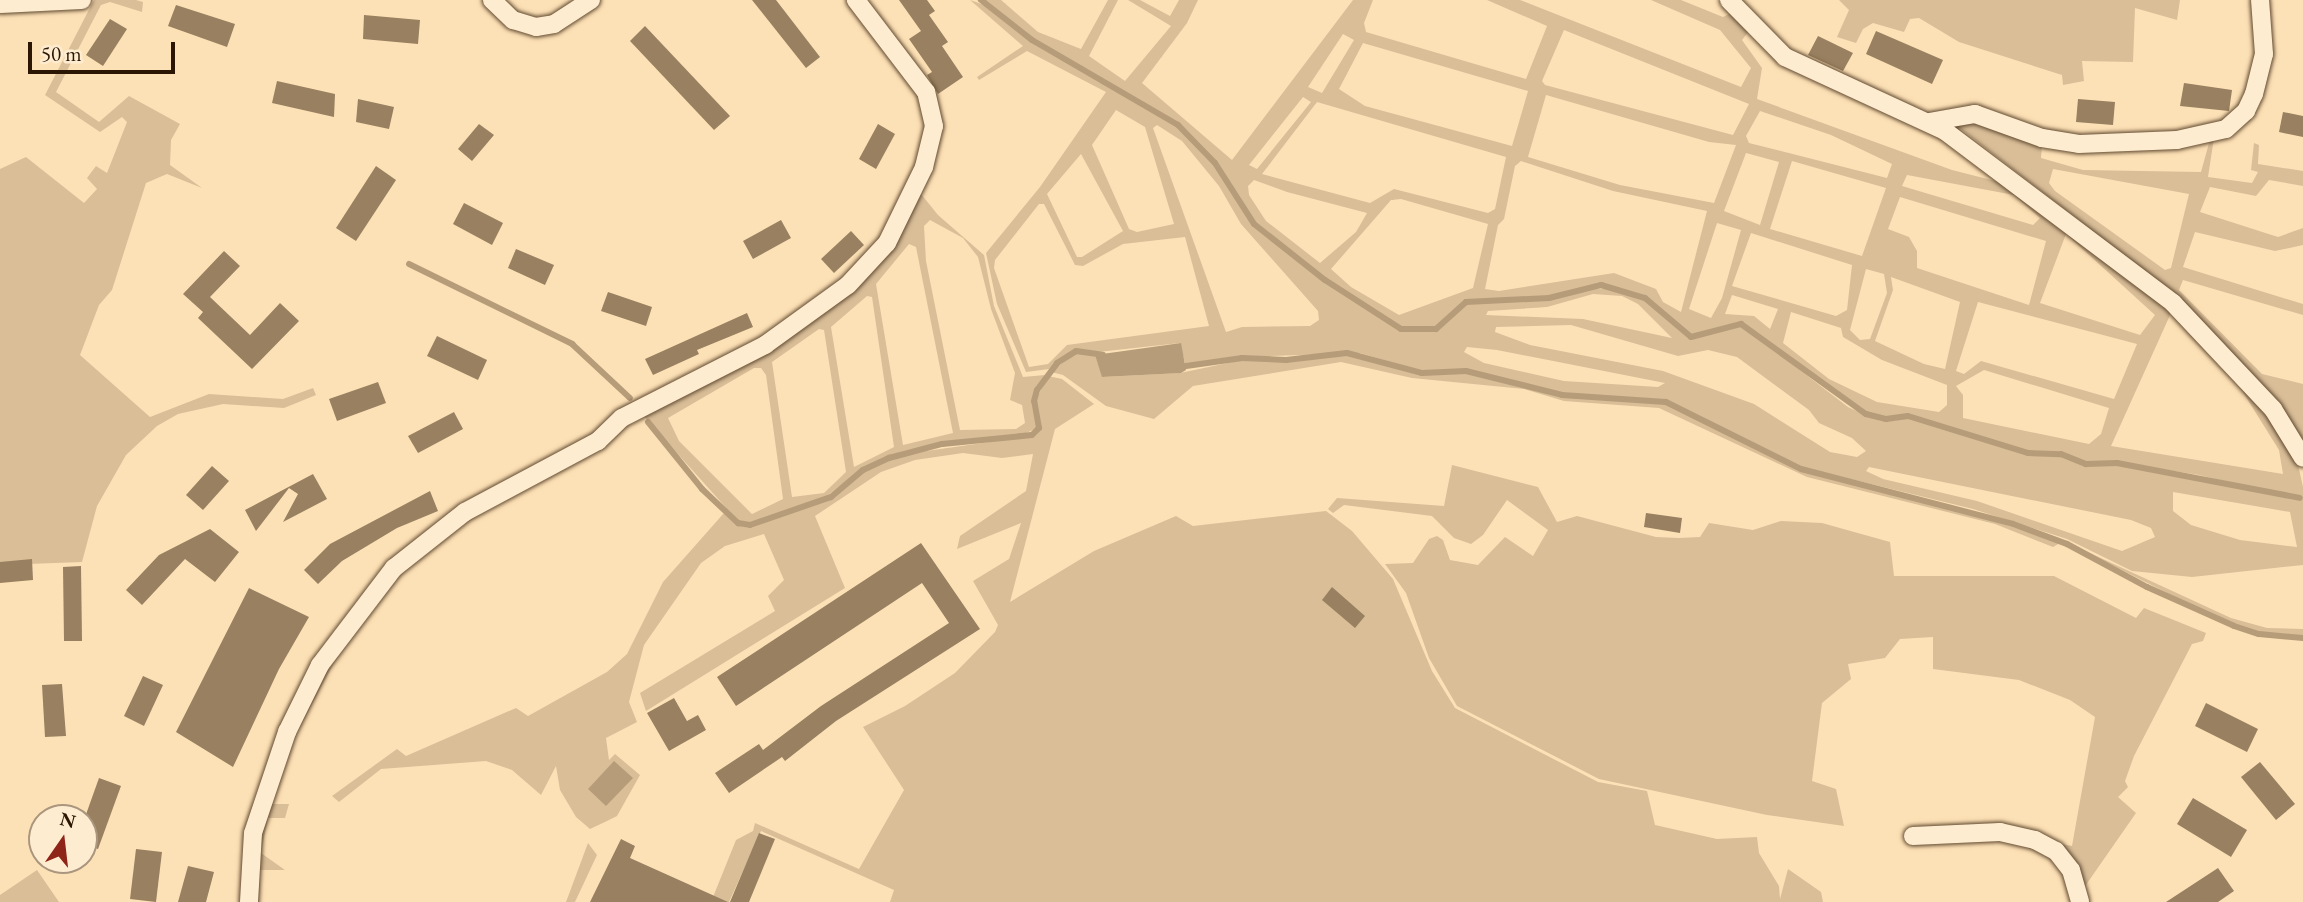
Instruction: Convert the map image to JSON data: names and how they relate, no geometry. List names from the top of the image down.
{
  "scale_bar": "50 m",
  "north": "top"
}
